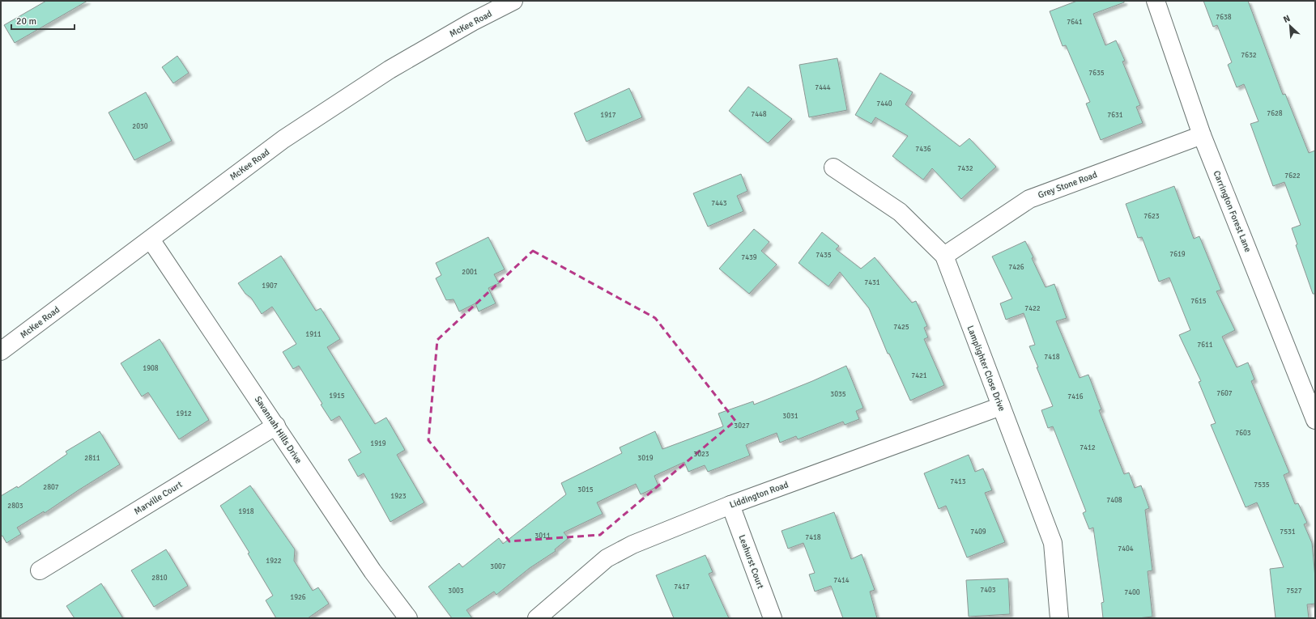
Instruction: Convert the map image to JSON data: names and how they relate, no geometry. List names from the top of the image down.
{
  "streets": {
    "street": [
      "McKee Road",
      "Grey Stone Road",
      "Carrington Forest Lane",
      "Lamplighter Close Drive",
      "Savannah Hills Drive",
      "Liddington Road",
      "Marville Court",
      "Leahurst Court"
    ]
  },
  "crossings": [
    ["McKee Road", "Savannah Hills Drive"],
    ["Grey Stone Road", "Carrington Forest Lane"],
    ["Grey Stone Road", "Lamplighter Close Drive"],
    ["Lamplighter Close Drive", "Liddington Road"],
    ["Savannah Hills Drive", "Marville Court"],
    ["Liddington Road", "Leahurst Court"]
  ],
  "house_numbers": [
    "7638",
    "7641",
    "7632",
    "7635",
    "7444",
    "7440",
    "7628",
    "7448",
    "1917",
    "7631",
    "2030",
    "7436",
    "7432",
    "7622",
    "7443",
    "7623",
    "7619",
    "7435",
    "7439",
    "7426",
    "2001",
    "7431",
    "1907",
    "7615",
    "7422",
    "7425",
    "1911",
    "7611",
    "7418",
    "1908",
    "7421",
    "7607",
    "3035",
    "1915",
    "7416",
    "1912",
    "3031",
    "3027",
    "7603",
    "1919",
    "7412",
    "3023",
    "2811",
    "3019",
    "7413",
    "7535",
    "2807",
    "3015",
    "1923",
    "7408",
    "2803",
    "1918",
    "7409",
    "7531",
    "3011",
    "7418",
    "7404",
    "1922",
    "3007",
    "2810",
    "7414",
    "7417",
    "7403",
    "3003",
    "7527",
    "7400",
    "1926"
  ],
  "scale_bar": "20 m",
  "north": "top left"
}
